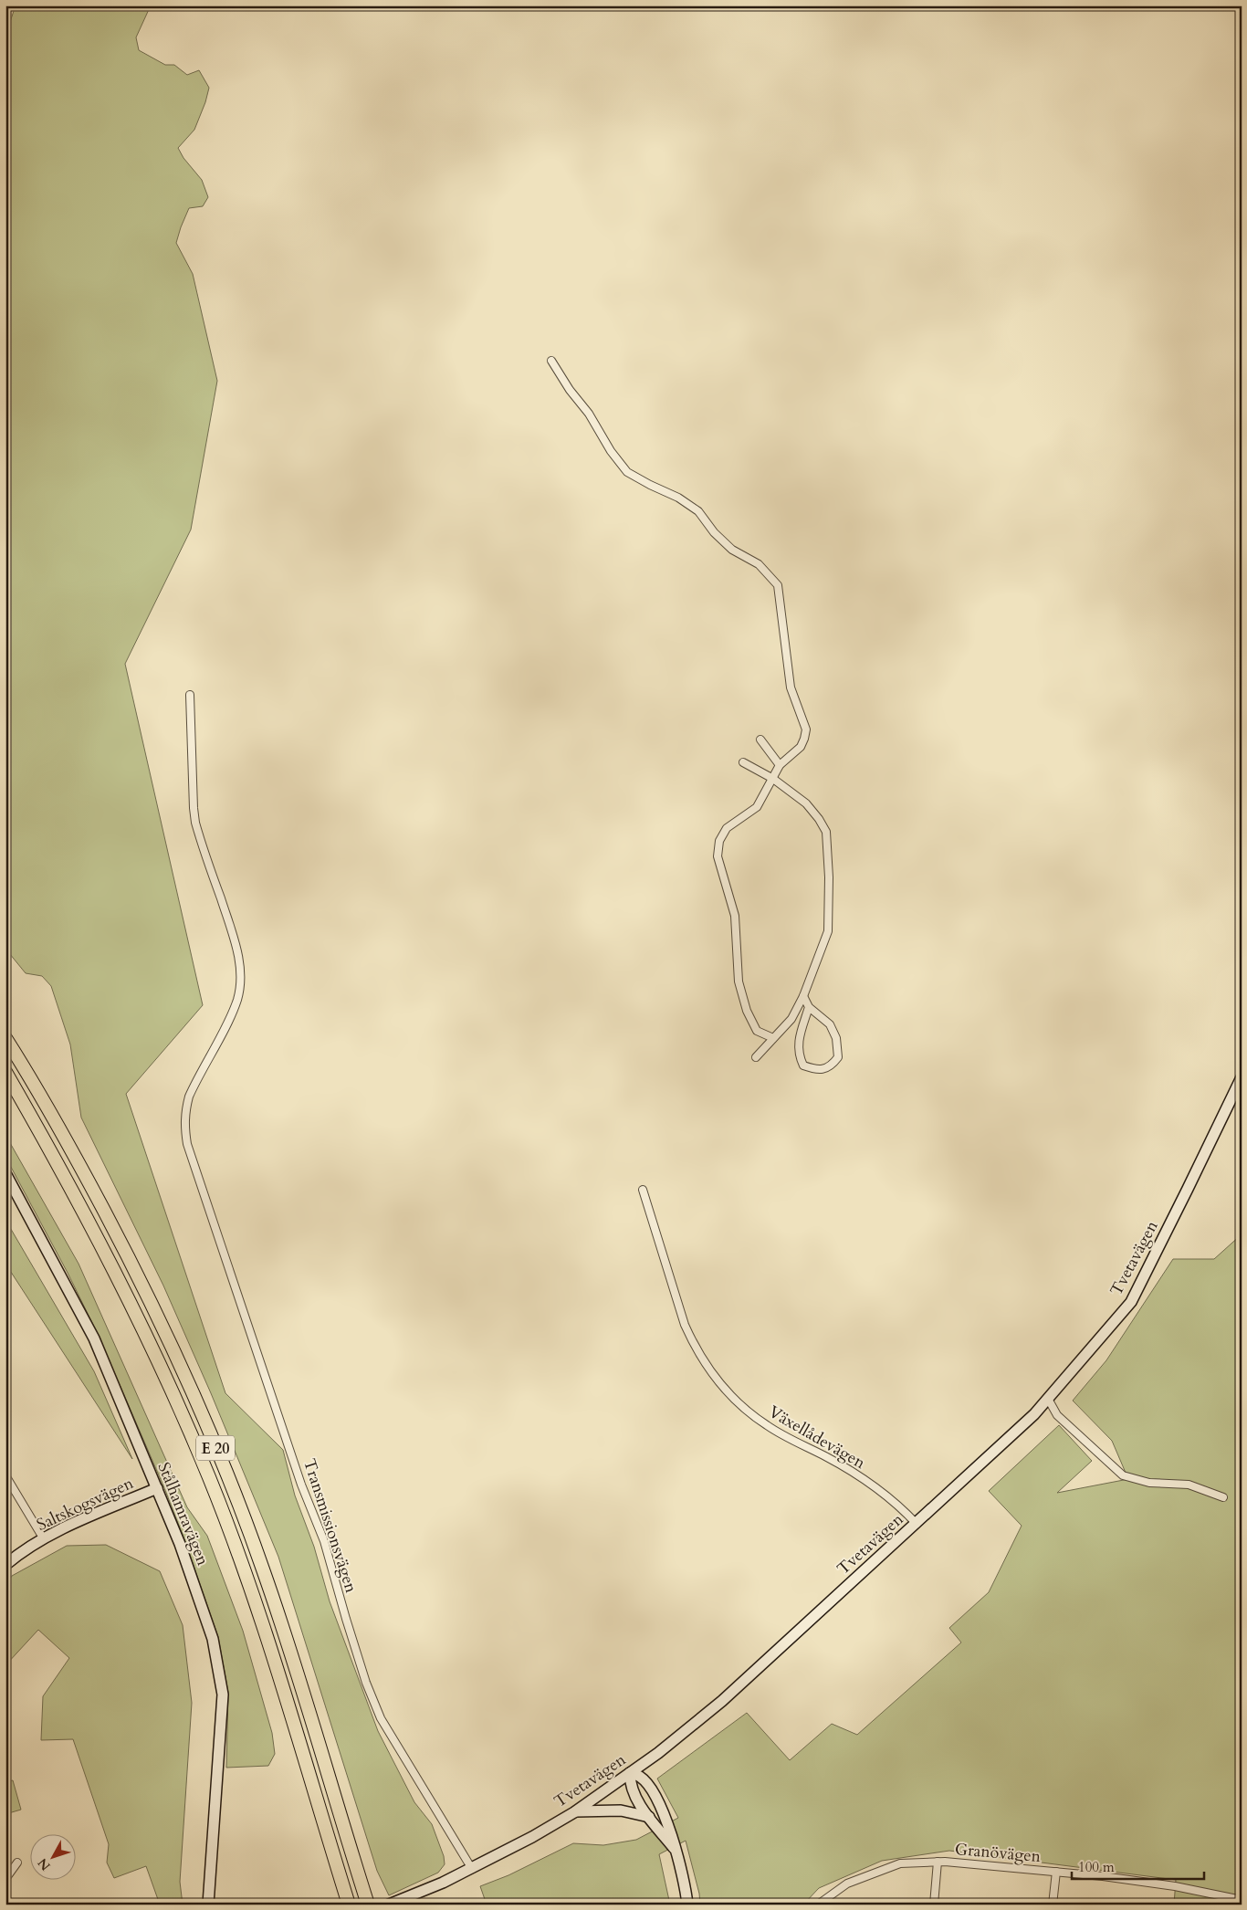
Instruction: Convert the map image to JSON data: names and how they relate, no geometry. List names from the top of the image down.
{
  "streets": {
    "highway": ["E 20"],
    "main road": ["Tvetavägen", "Saltskogsvägen", "Stålhamravägen"],
    "street": ["Växellådevägen", "Transmissionsvägen", "Granövägen"]
  },
  "crossings": [
    ["Tvetavägen", "Växellådevägen"],
    ["Tvetavägen", "Transmissionsvägen"],
    ["Saltskogsvägen", "Stålhamravägen"]
  ],
  "scale_bar": "100 m",
  "north": "bottom left"
}
